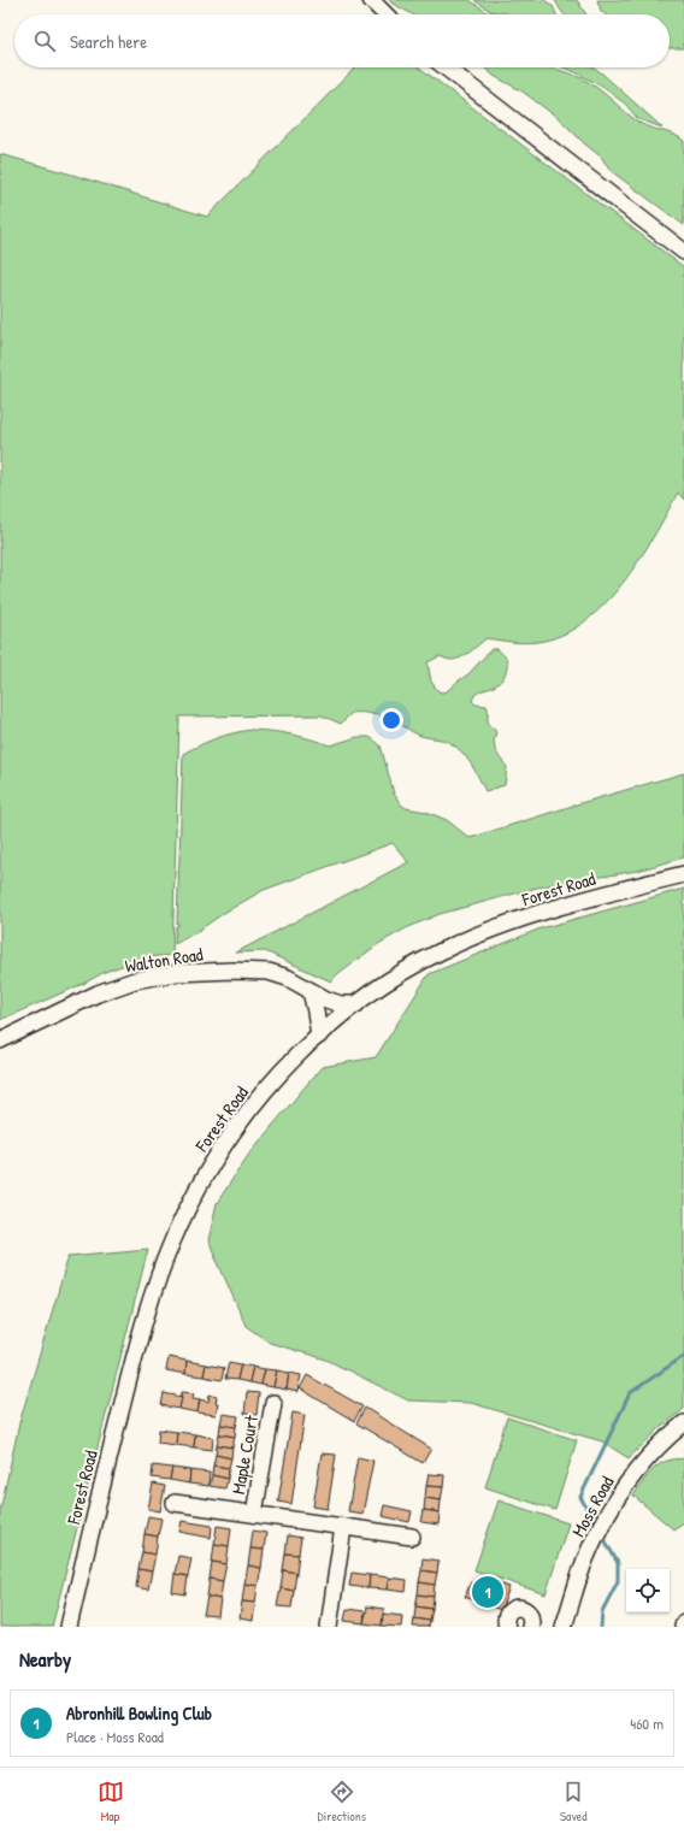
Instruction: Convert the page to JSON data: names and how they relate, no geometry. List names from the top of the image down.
{
  "streets": {
    "street": [
      "Forest Road",
      "Walton Road",
      "Maple Court",
      "Moss Road"
    ]
  },
  "crossings": [
    ["Forest Road", "Walton Road"]
  ],
  "page": {
    "search": "Search here",
    "pins": "1",
    "heading": "Nearby",
    "list": [
      {
        "mark": "1",
        "name": "Abronhill Bowling Club",
        "note": "Place · Moss Road",
        "value": "460 m"
      }
    ],
    "nav": ["Map", "Directions", "Saved"]
  }
}
